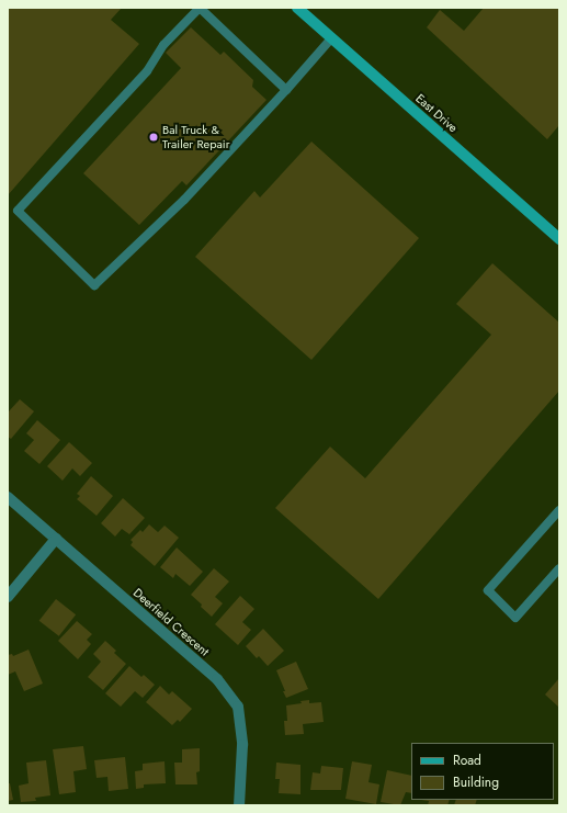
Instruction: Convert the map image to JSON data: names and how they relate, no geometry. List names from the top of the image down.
{
  "streets": {
    "street": ["East Drive", "Deerfield Crescent"]
  },
  "places": ["Bal Truck & Trailer Repair"],
  "legend": ["Road", "Building"]
}
